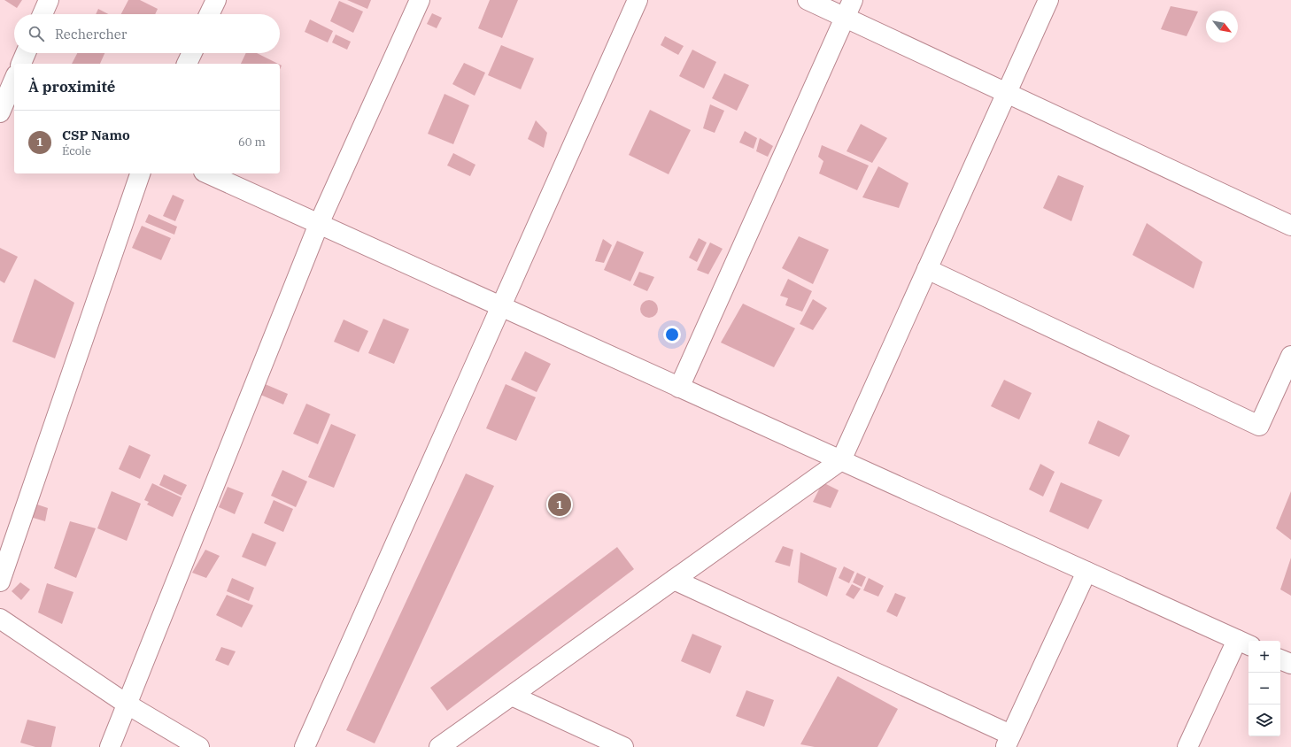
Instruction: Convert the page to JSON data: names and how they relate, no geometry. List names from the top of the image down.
{
  "north": "bottom right",
  "page": {
    "search": "Rechercher",
    "heading": "À proximité",
    "list": [
      {
        "mark": "1",
        "name": "CSP Namo",
        "note": "École",
        "value": "60 m"
      }
    ],
    "pins": "1",
    "map_buttons": ["+", "−"]
  }
}
